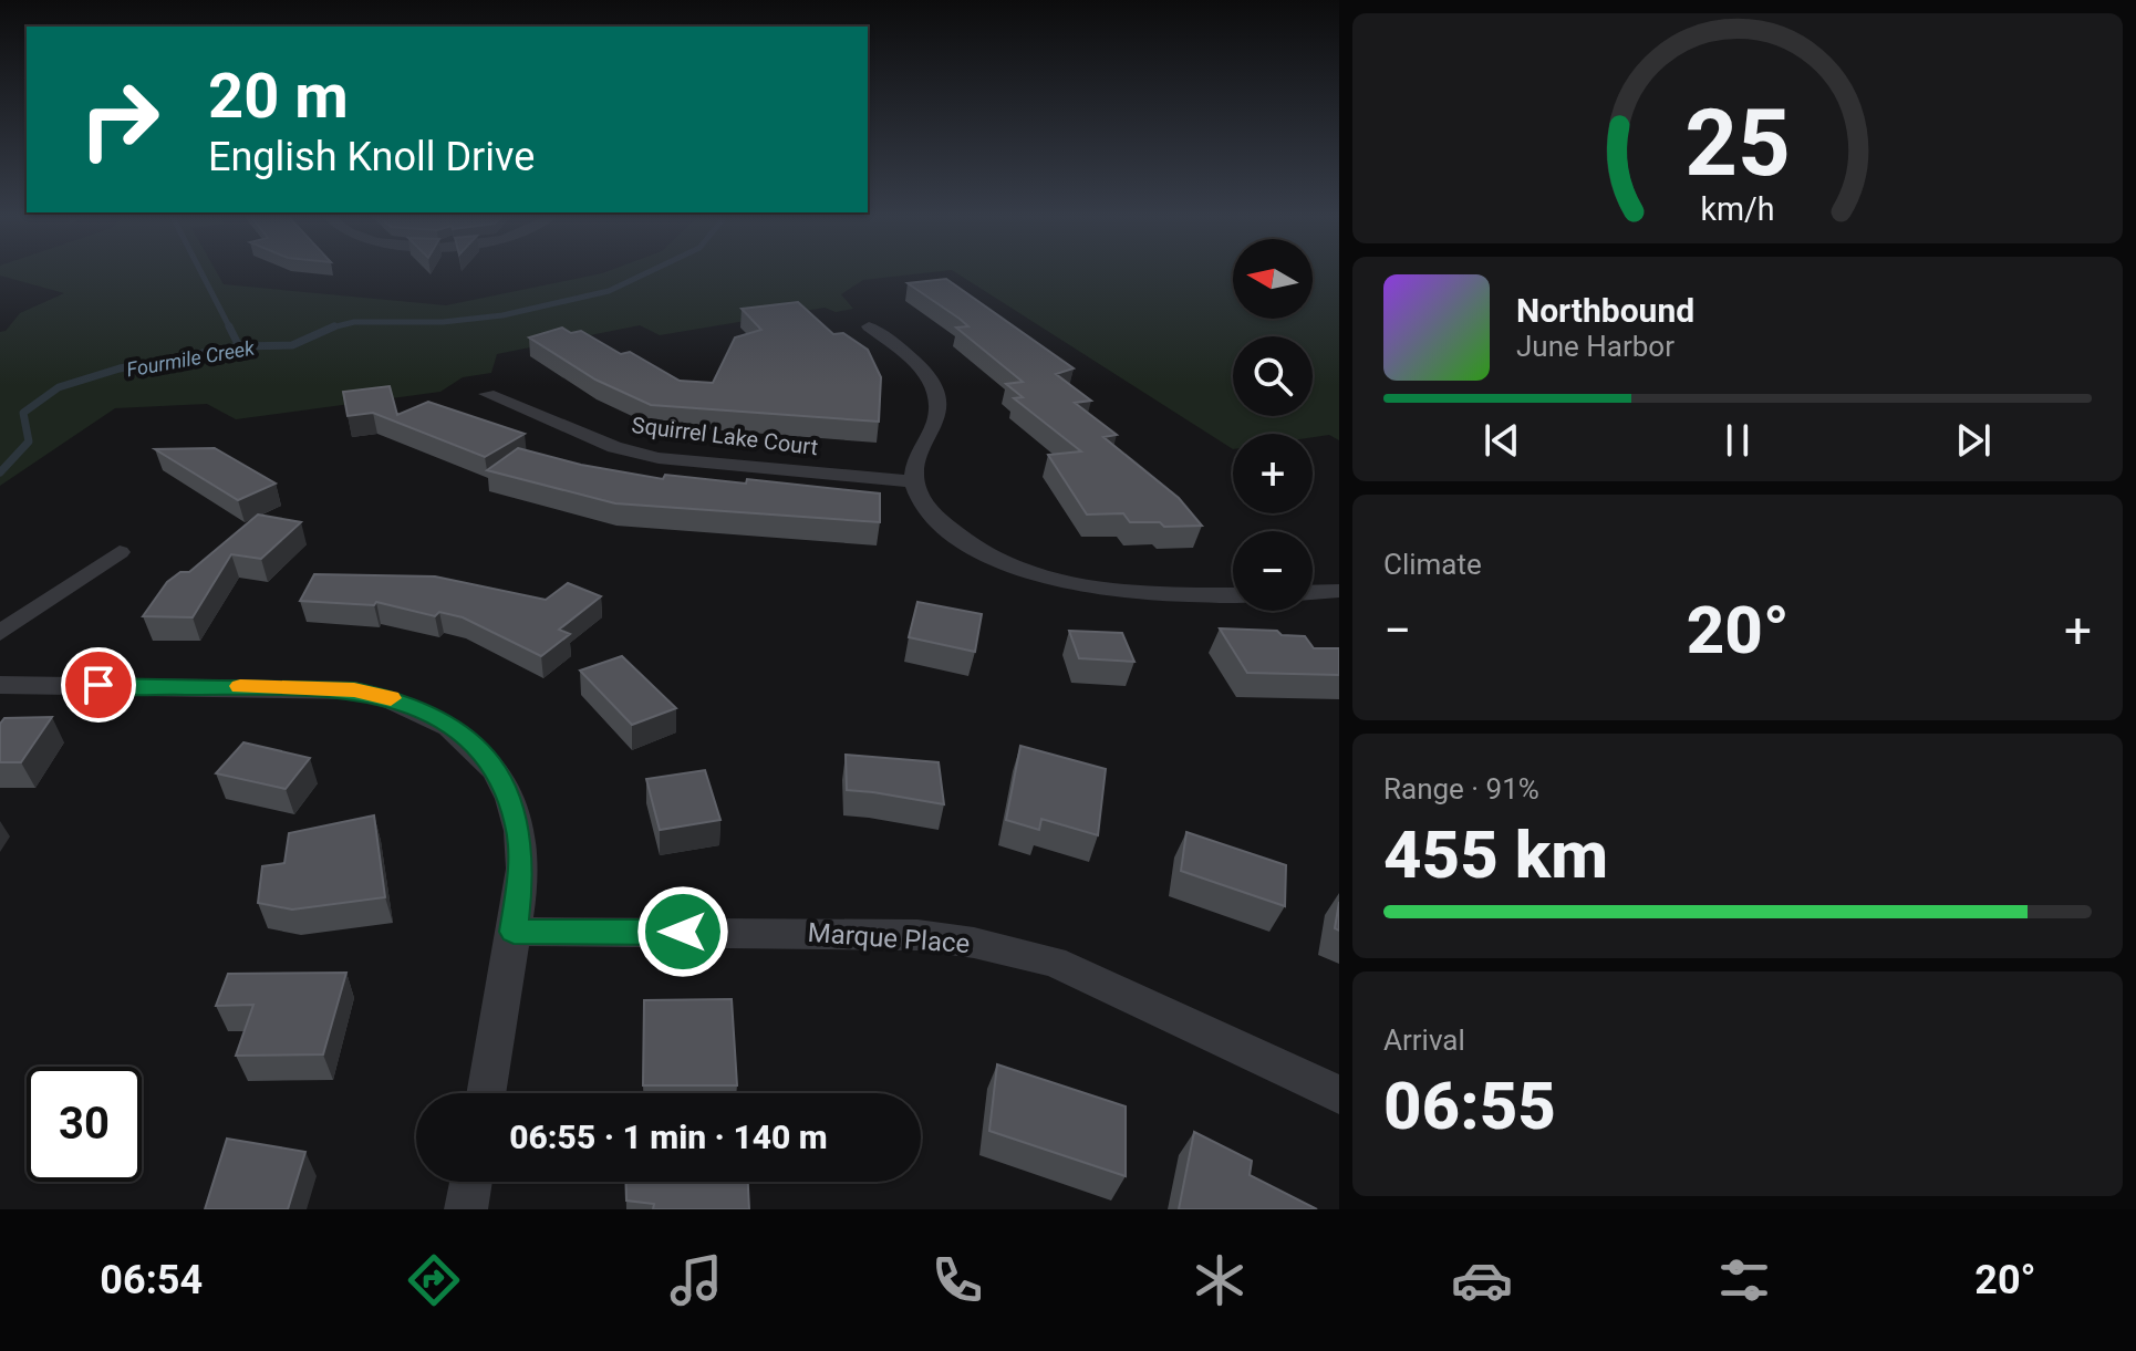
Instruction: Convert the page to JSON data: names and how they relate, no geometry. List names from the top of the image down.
{
  "streets": {
    "street": ["Squirrel Lake Court", "Marque Place"]
  },
  "water": ["Fourmile Creek"],
  "north": "left",
  "page": {
    "turn": ["20 m", "English Knoll Drive"],
    "map_buttons": ["+", "−"],
    "song": ["Northbound", "June Harbor"],
    "tile": [
      "Climate",
      ["Range · 91%", "455 km"],
      ["Arrival", "06:55"]
    ],
    "heat": ["−", "20°", "+"],
    "limit": "30",
    "trip": "06:55 · 1 min · 140 m",
    "tabs": ["06:54", "20°"],
    "gauge": ["25", "km/h"]
  }
}
